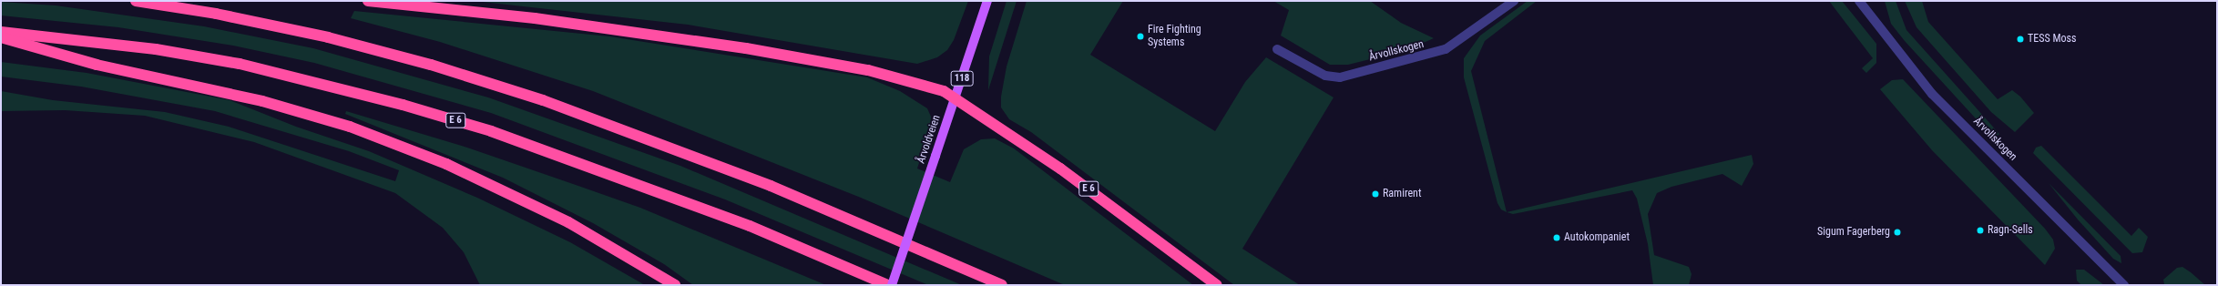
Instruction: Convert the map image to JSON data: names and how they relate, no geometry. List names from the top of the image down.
{
  "streets": {
    "highway": ["E 6"],
    "main road": ["118", "Årvoldveien"],
    "street": ["Årvollskogen"]
  },
  "crossings": [
    ["E 6", "Årvoldveien"]
  ],
  "places": [
    "Fire Fighting Systems",
    "TESS Moss",
    "Ramirent",
    "Ragn-Sells",
    "Sigum Fagerberg",
    "Autokompaniet"
  ]
}
